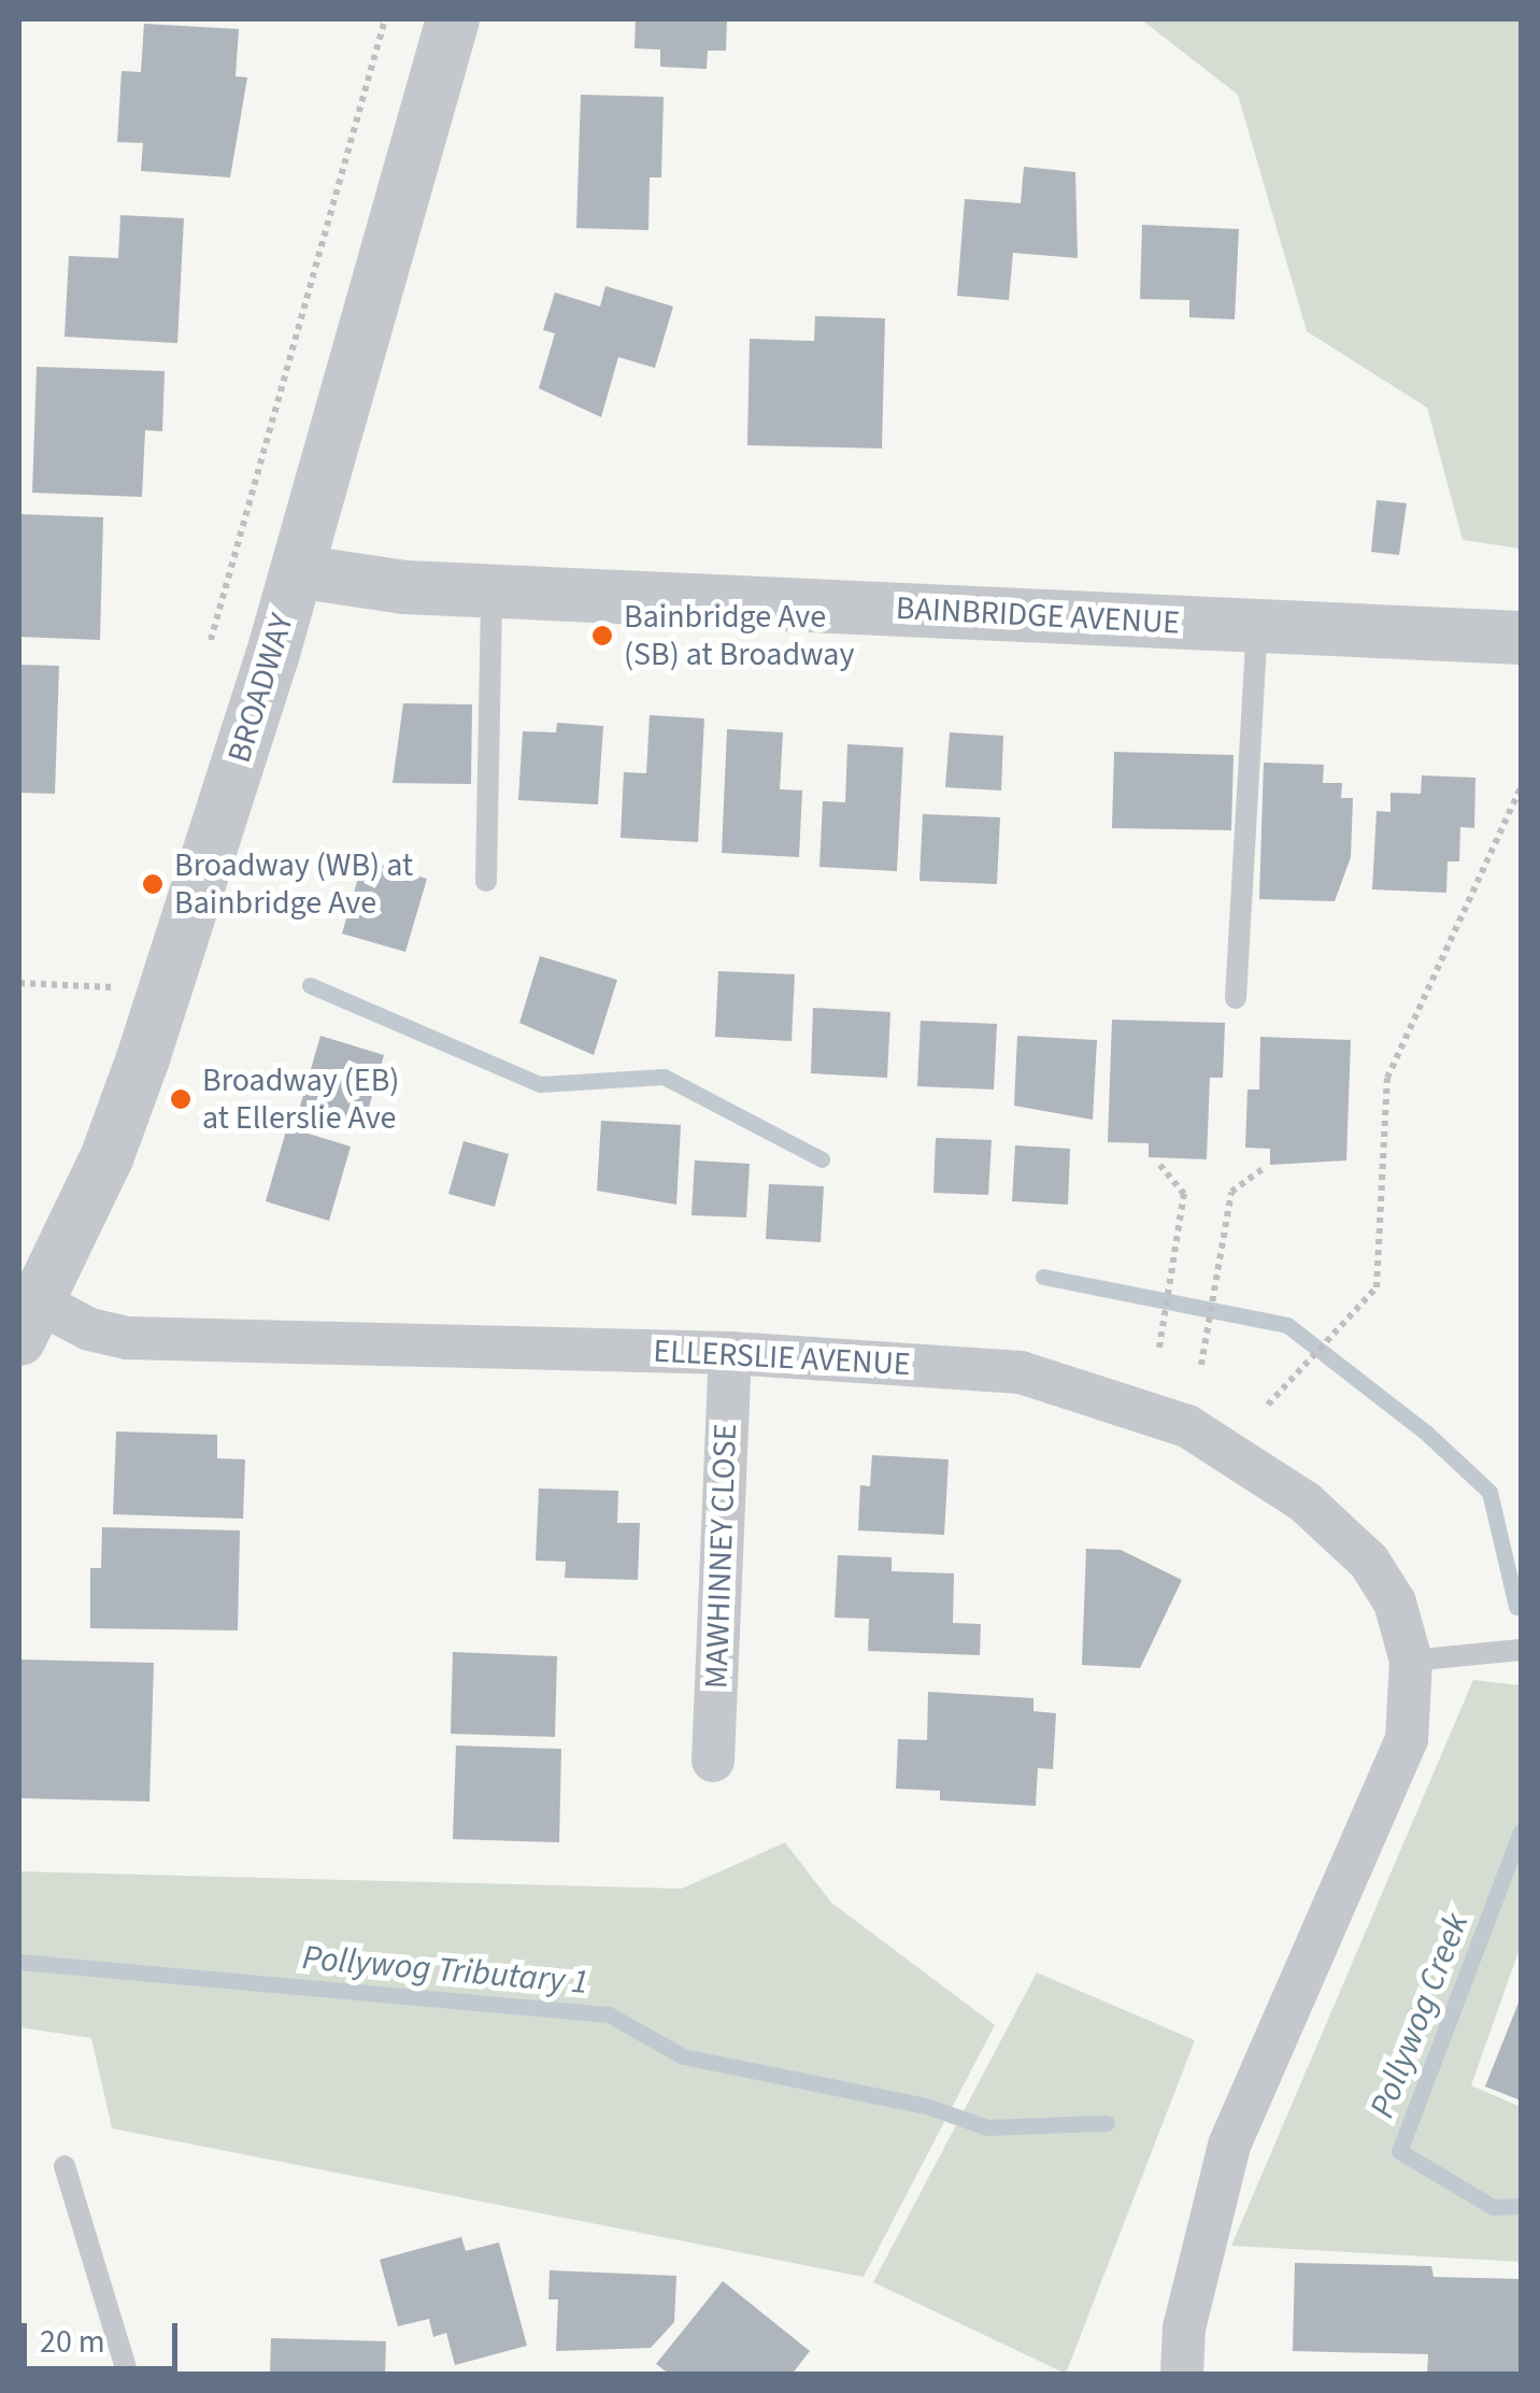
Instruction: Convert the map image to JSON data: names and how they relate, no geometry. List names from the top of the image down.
{
  "streets": {
    "street": [
      "BAINBRIDGE AVENUE",
      "BROADWAY",
      "ELLERSLIE AVENUE",
      "MAWHINNEY CLOSE"
    ]
  },
  "crossings": [
    ["BAINBRIDGE AVENUE", "BROADWAY"],
    ["BROADWAY", "ELLERSLIE AVENUE"],
    ["ELLERSLIE AVENUE", "MAWHINNEY CLOSE"]
  ],
  "water": ["Pollywog Tributary 1", "Pollywog Creek"],
  "places": ["Bainbridge Ave (SB) at Broadway", "Broadway (WB) at Bainbridge Ave", "Broadway (EB) at Ellerslie Ave"],
  "scale_bar": "20 m"
}
